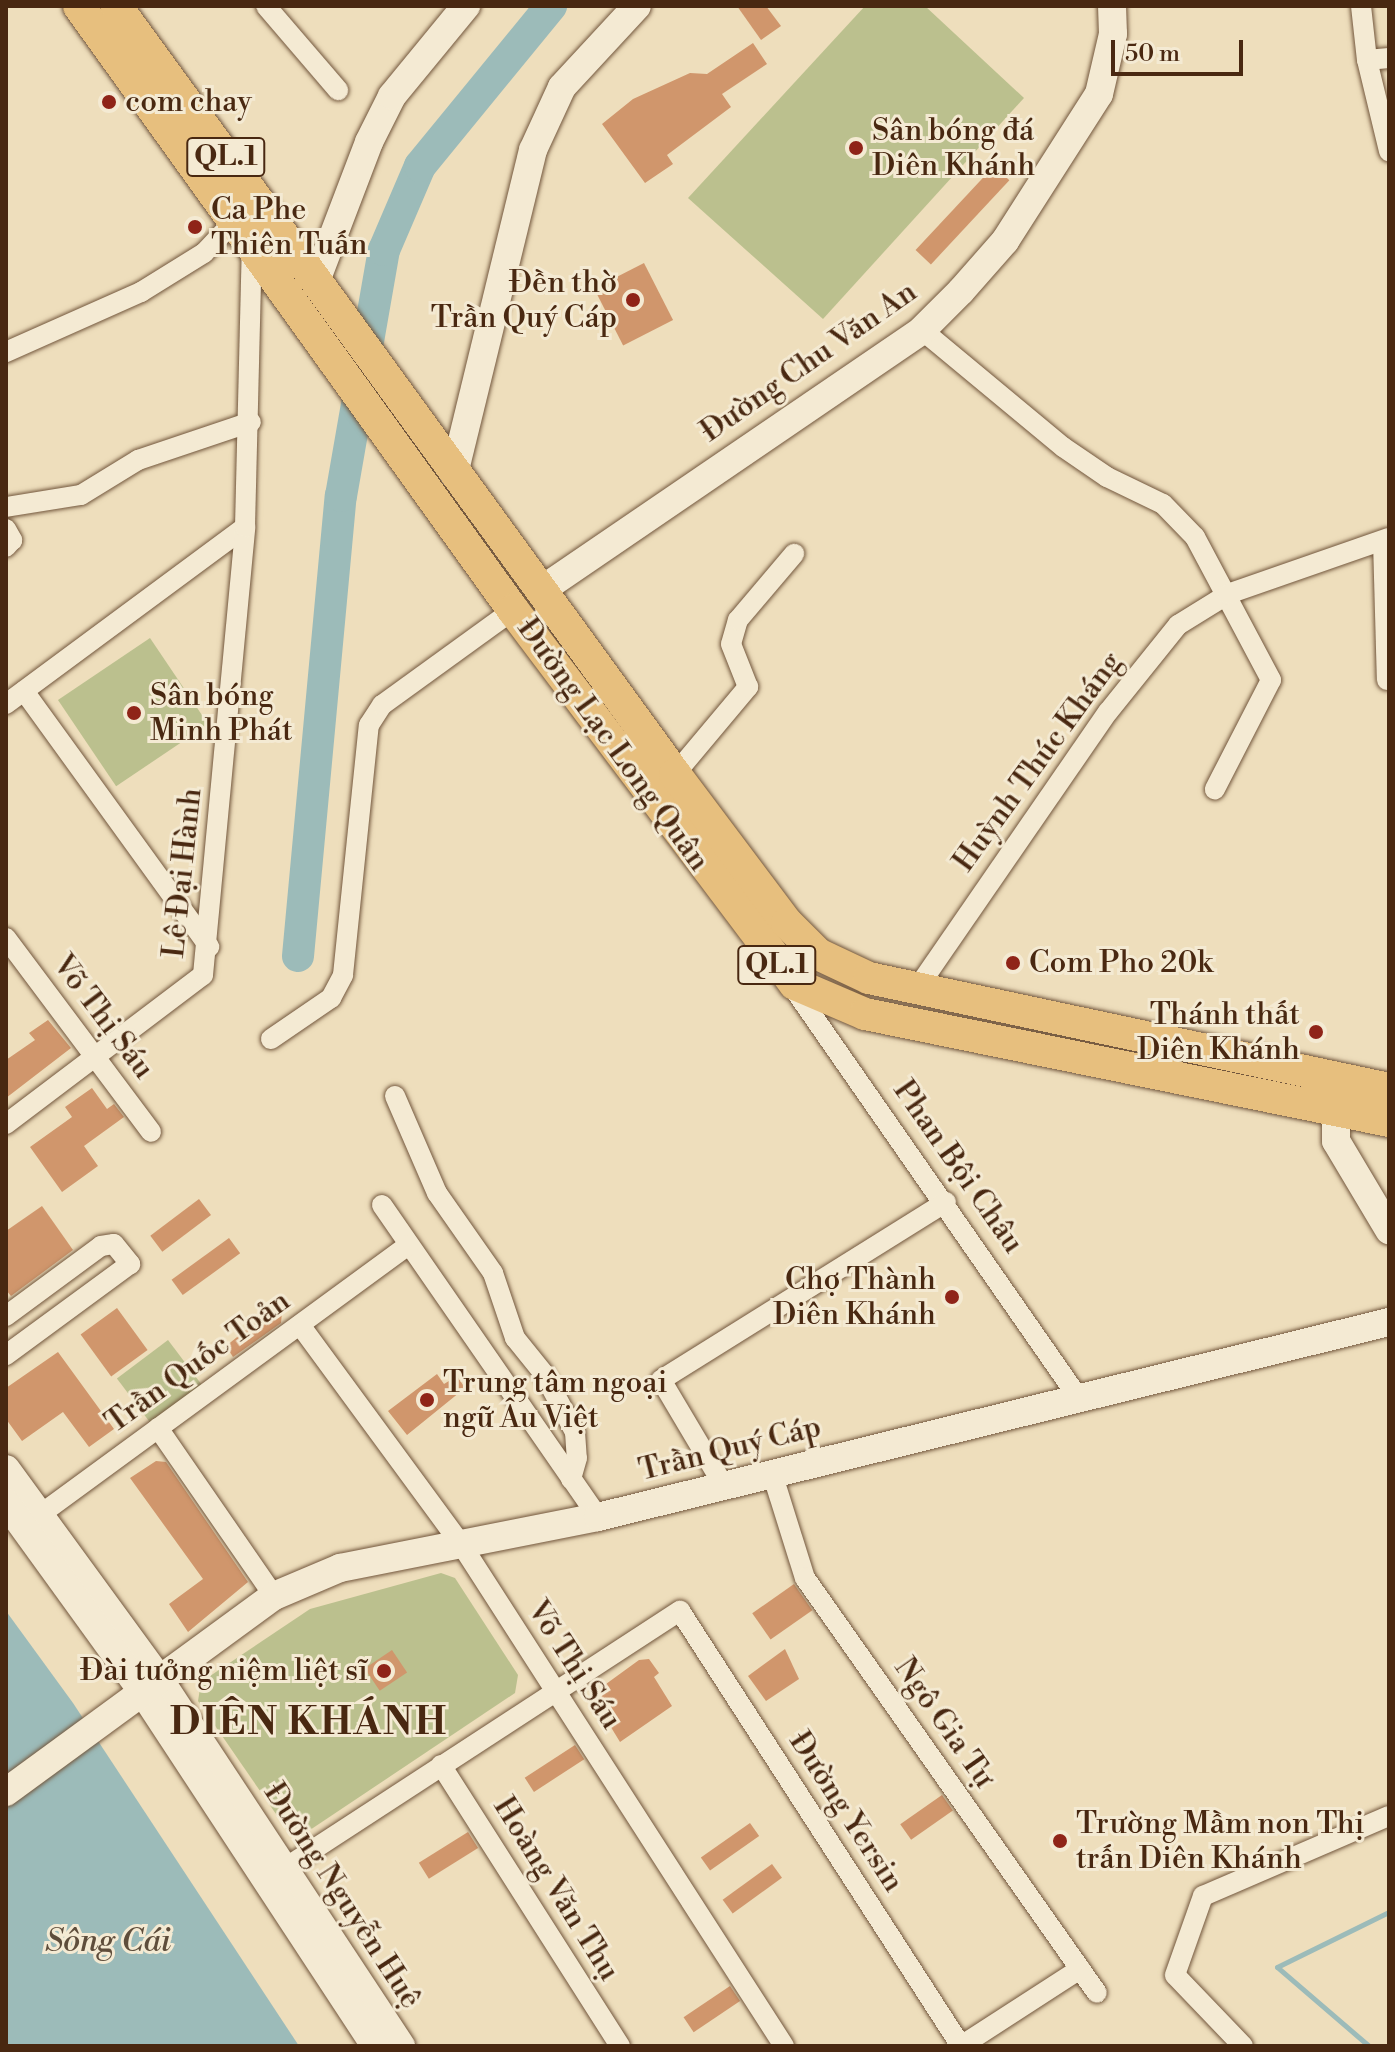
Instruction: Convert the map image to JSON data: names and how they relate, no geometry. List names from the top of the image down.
{
  "streets": {
    "main road": ["QL.1", "Đường Lạc Long Quân"],
    "street": [
      "Đường Chu Văn An",
      "Huỳnh Thúc Kháng",
      "Lê Đại Hành",
      "Võ Thị Sáu",
      "Phan Bội Châu",
      "Trần Quốc Toản",
      "Trần Quý Cáp",
      "Ngô Gia Tự",
      "Đường Yersin",
      "Hoàng Văn Thụ",
      "Đường Nguyễn Huệ"
    ]
  },
  "crossings": [
    ["Đường Chu Văn An", "Đường Lạc Long Quân"],
    ["Đường Lạc Long Quân", "Huỳnh Thúc Kháng"],
    ["Đường Lạc Long Quân", "Lê Đại Hành"],
    ["Đường Lạc Long Quân", "Phan Bội Châu"],
    ["Lê Đại Hành", "Võ Thị Sáu"],
    ["Võ Thị Sáu", "Trần Quốc Toản"],
    ["Võ Thị Sáu", "Trần Quý Cáp"],
    ["Võ Thị Sáu", "Đường Yersin"],
    ["Phan Bội Châu", "Trần Quý Cáp"],
    ["Trần Quốc Toản", "Đường Nguyễn Huệ"],
    ["Trần Quý Cáp", "Ngô Gia Tự"],
    ["Trần Quý Cáp", "Đường Nguyễn Huệ"]
  ],
  "districts": ["DIÊN KHÁNH"],
  "water": ["Sông Cái"],
  "places": [
    "com chay",
    "Sân bóng đá Diên Khánh",
    "Ca Phe Thiên Tuấn",
    "Đền thờ Trần Quý Cáp",
    "Sân bóng Minh Phát",
    "Com Pho 20k",
    "Thánh thất Diên Khánh",
    "Chợ Thành Diên Khánh",
    "Trung tâm ngoại ngữ Âu Việt",
    "Đài tưởng niệm liệt sĩ",
    "Trường Mầm non Thị trấn Diên Khánh"
  ],
  "scale_bar": "50 m"
}
